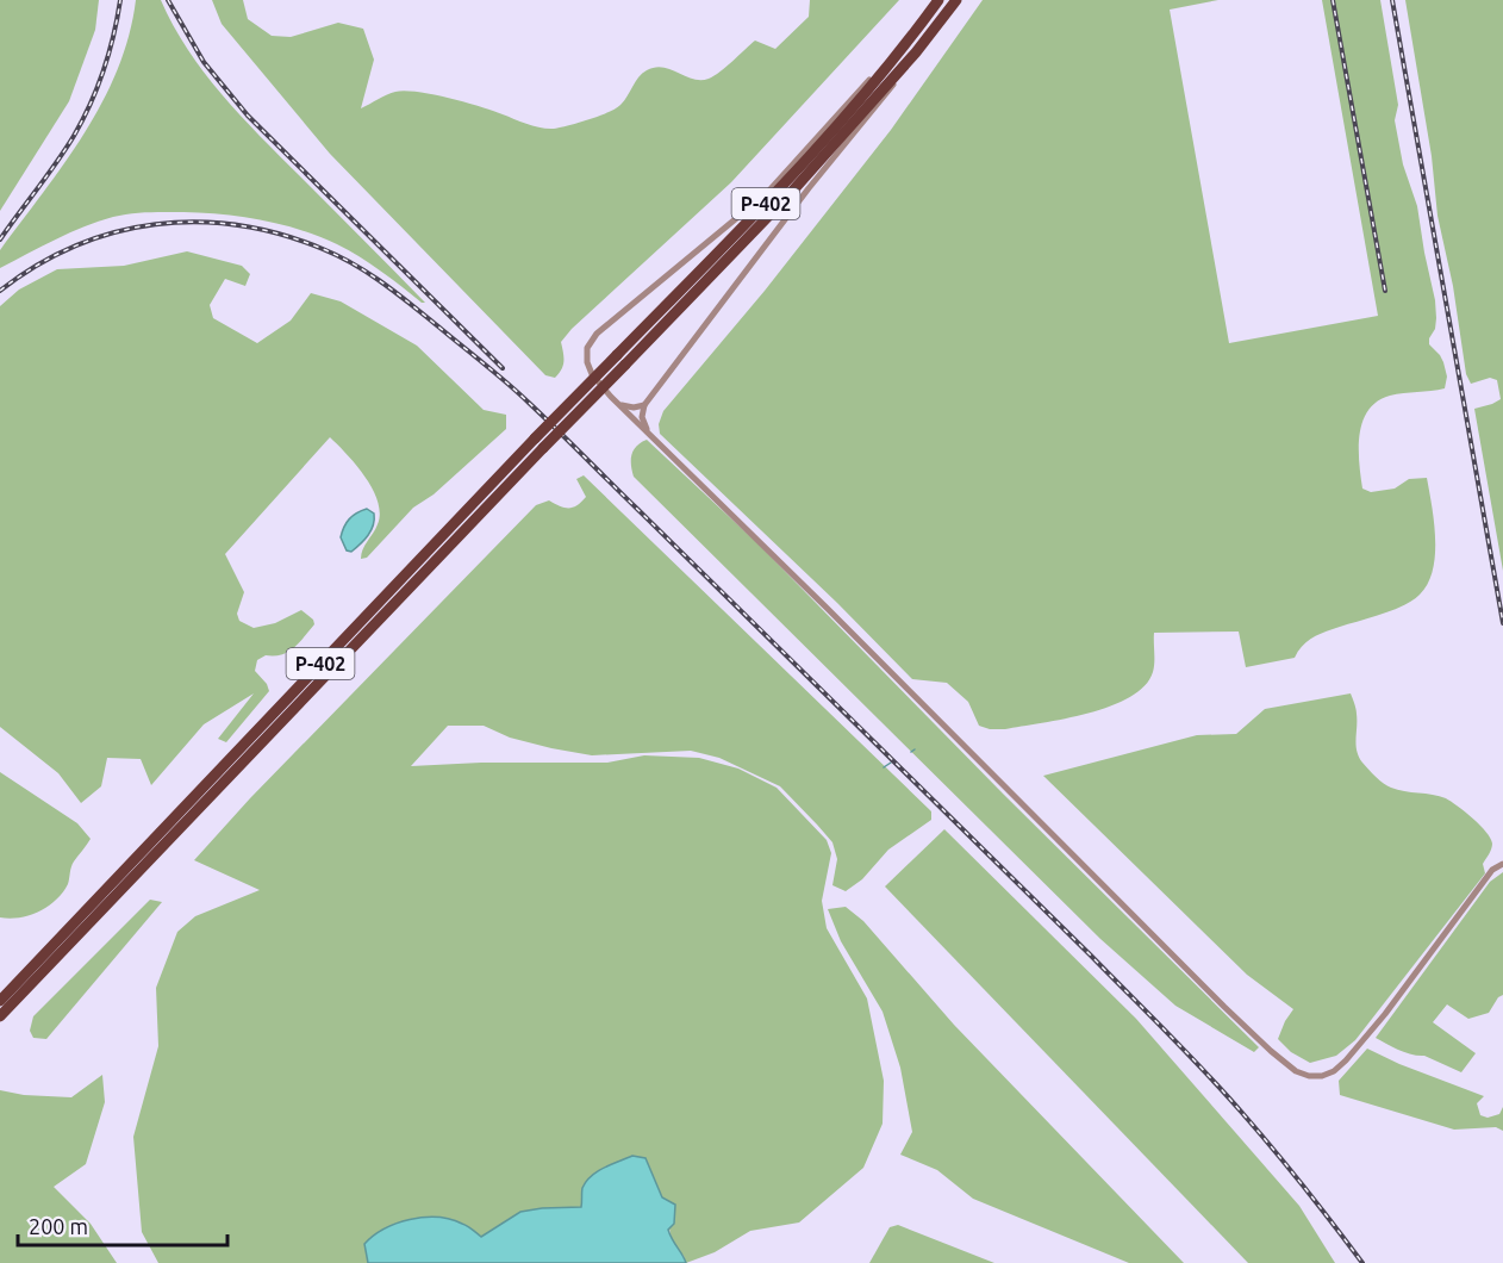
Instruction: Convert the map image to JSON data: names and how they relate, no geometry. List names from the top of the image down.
{
  "streets": {
    "main road": ["Р-402"]
  },
  "scale_bar": "200 m"
}
